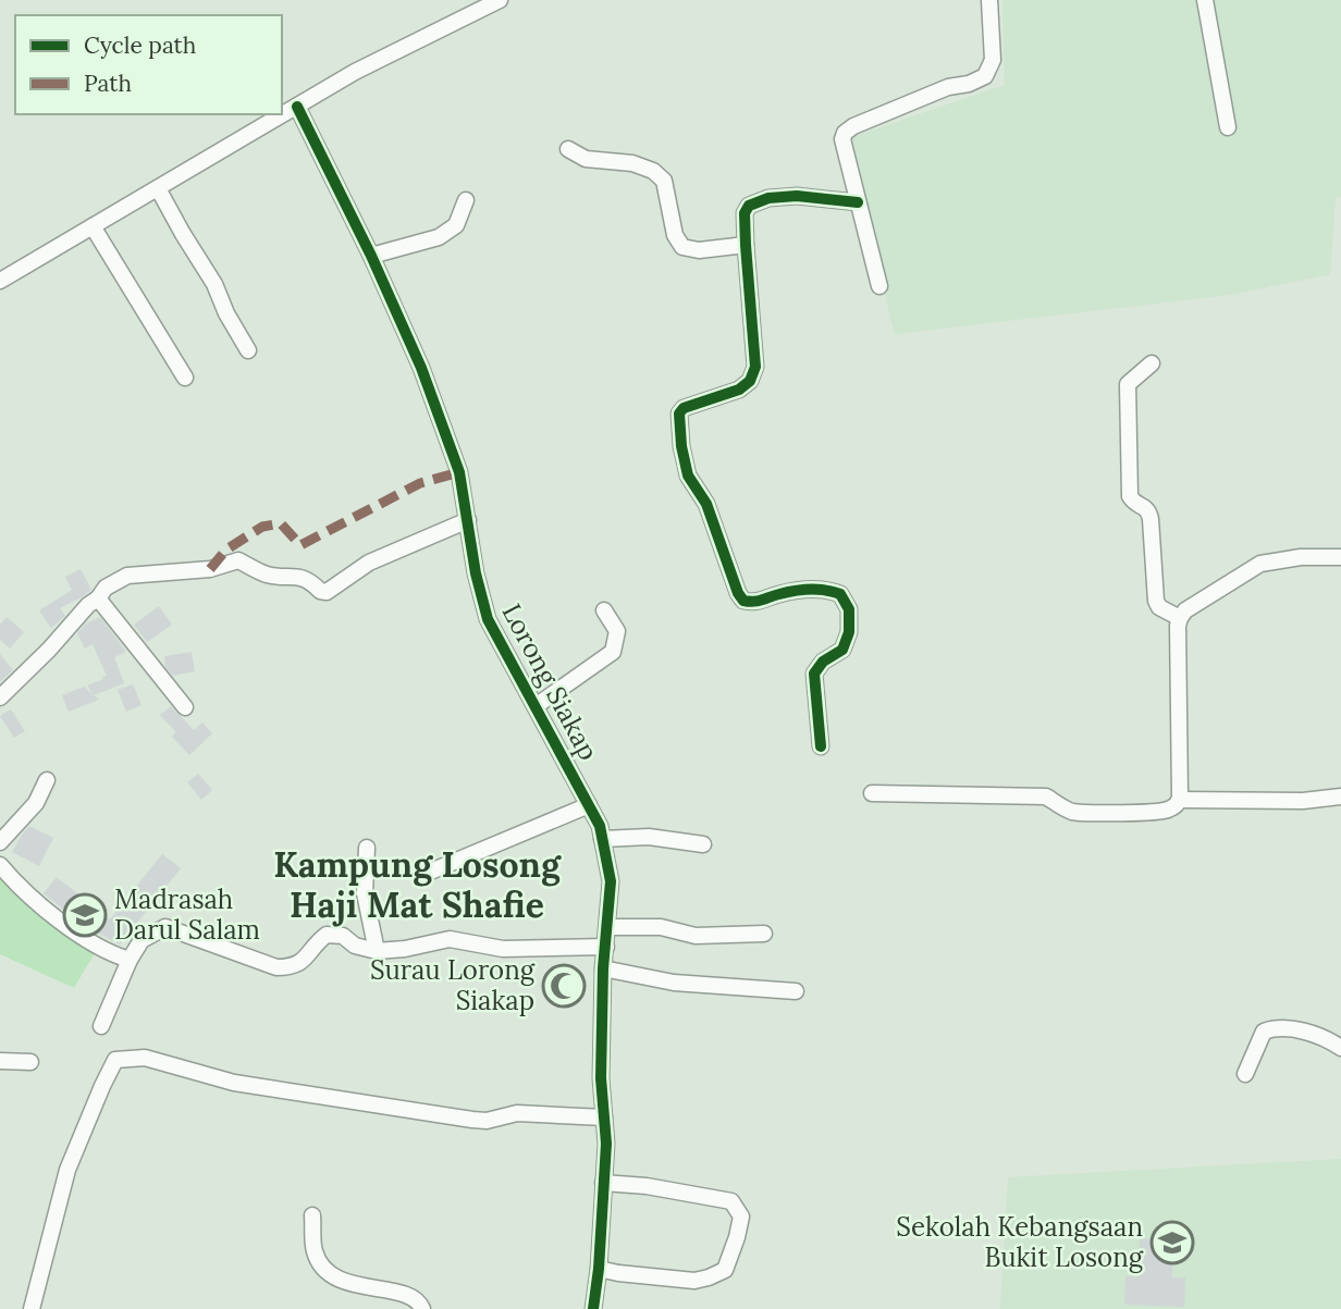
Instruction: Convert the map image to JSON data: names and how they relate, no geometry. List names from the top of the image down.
{
  "streets": {
    "street": ["Lorong Siakap"]
  },
  "districts": ["Kampung Losong Haji Mat Shafie"],
  "places": {
    "school or university": ["Madrasah Darul Salam", "Sekolah Kebangsaan Bukit Losong"],
    "mosque": ["Surau Lorong Siakap"]
  },
  "legend": ["Cycle path", "Path"]
}
